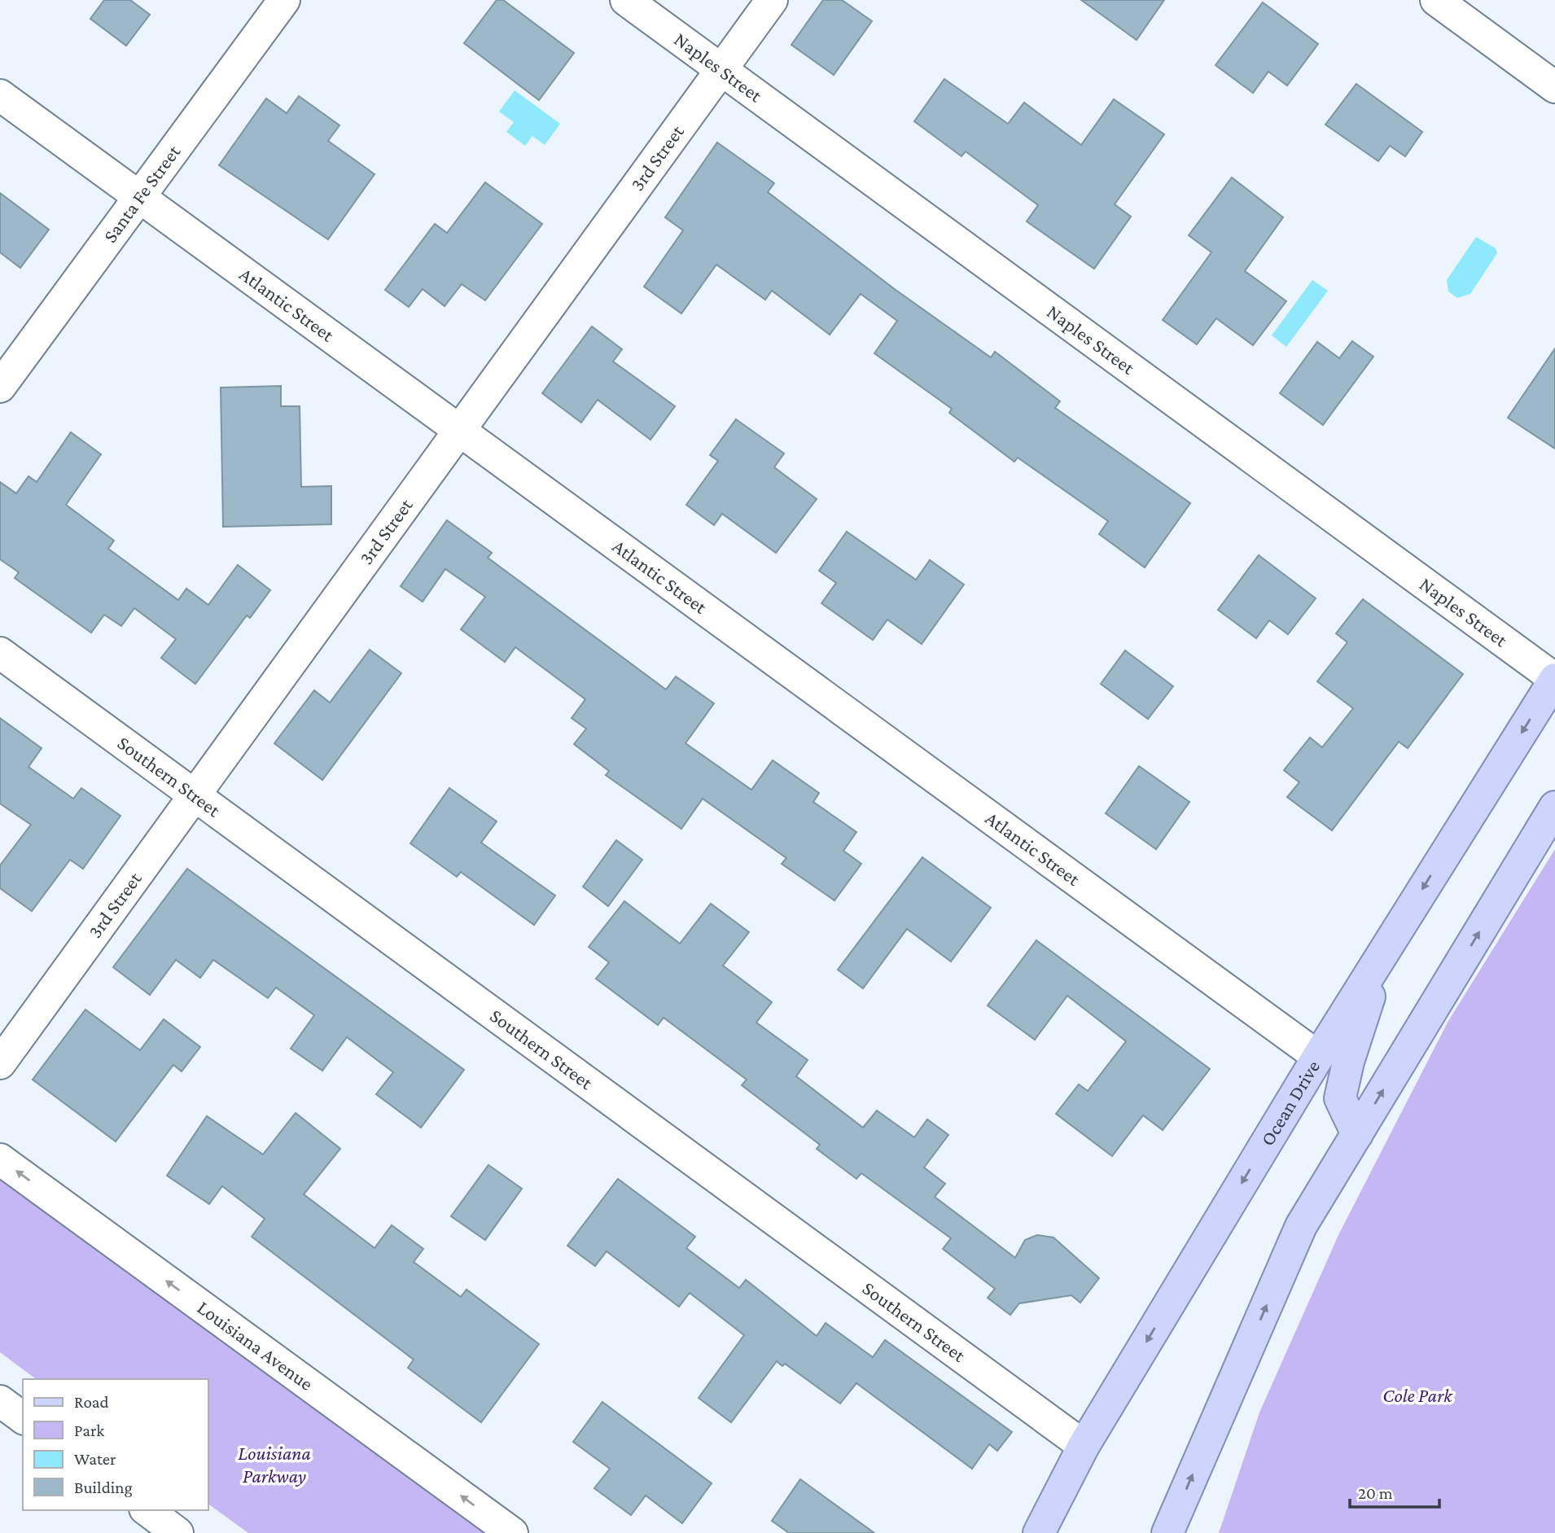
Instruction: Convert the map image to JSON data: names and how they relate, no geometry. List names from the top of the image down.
{
  "streets": {
    "main road": ["Ocean Drive"],
    "street": [
      "Naples Street",
      "3rd Street",
      "Santa Fe Street",
      "Atlantic Street",
      "Southern Street",
      "Louisiana Avenue"
    ]
  },
  "crossings": [
    ["Naples Street", "3rd Street"],
    ["Naples Street", "Ocean Drive"],
    ["3rd Street", "Atlantic Street"],
    ["3rd Street", "Southern Street"],
    ["Santa Fe Street", "Atlantic Street"],
    ["Atlantic Street", "Ocean Drive"],
    ["Southern Street", "Ocean Drive"]
  ],
  "one_way": ["Louisiana Avenue"],
  "parks": ["Cole Park", "Louisiana Parkway"],
  "legend": [
    "Road",
    "Park",
    "Water",
    "Building"
  ],
  "scale_bar": "20 m"
}
